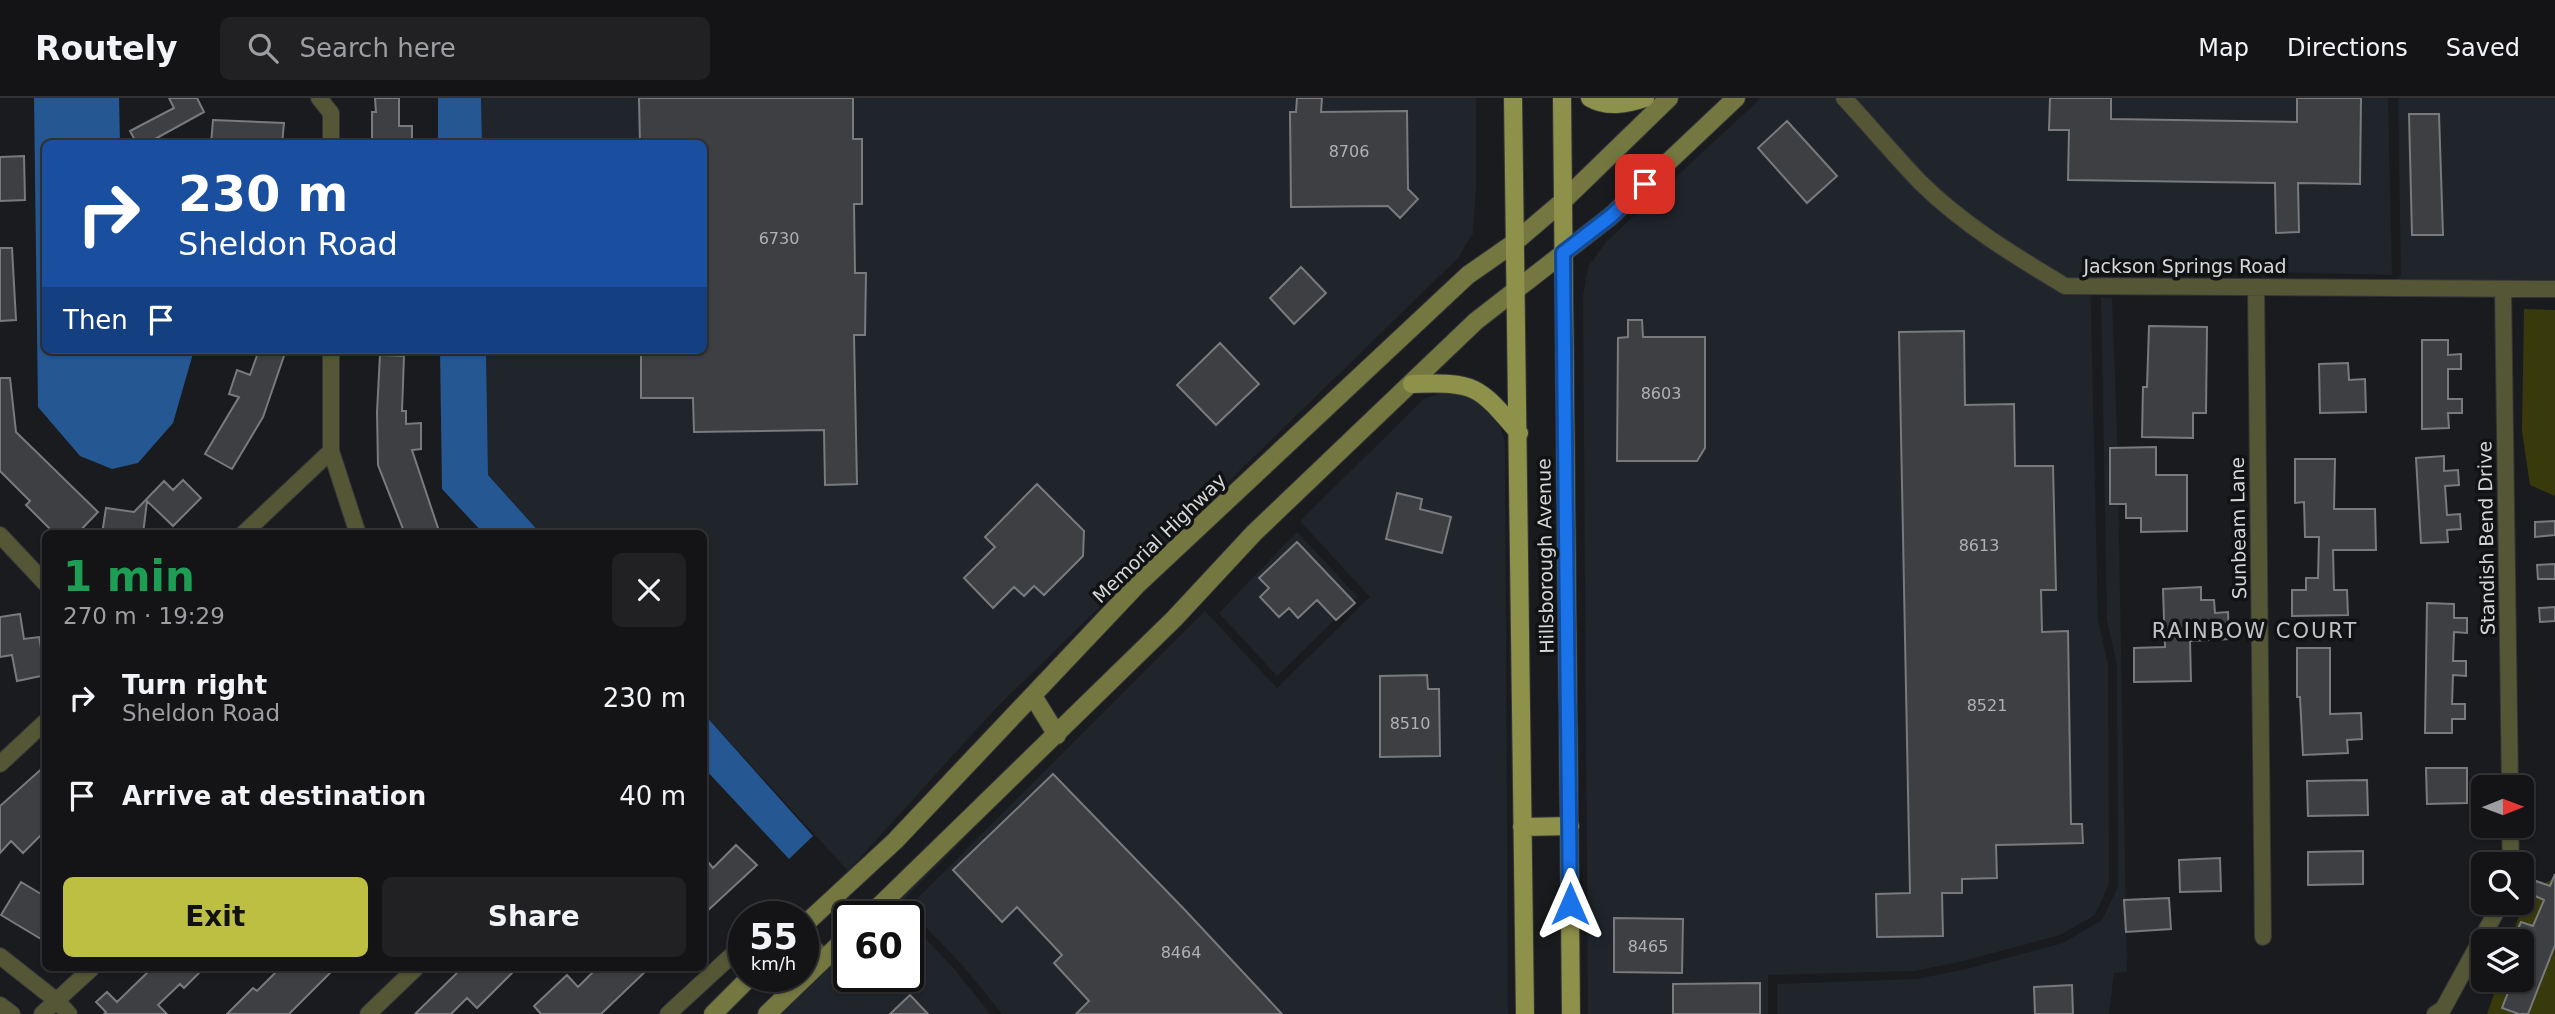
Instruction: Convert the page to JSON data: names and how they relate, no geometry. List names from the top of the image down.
{
  "streets": {
    "main road": ["Memorial Highway", "Hillsborough Avenue"],
    "street": ["Jackson Springs Road", "Sunbeam Lane", "Standish Bend Drive"]
  },
  "crossings": [
    ["Jackson Springs Road", "Sunbeam Lane"],
    ["Jackson Springs Road", "Standish Bend Drive"],
    ["Memorial Highway", "Hillsborough Avenue"]
  ],
  "districts": ["RAINBOW COURT"],
  "house_numbers": [
    "8706",
    "6730",
    "8603",
    "8613",
    "8521",
    "8510",
    "8465",
    "8464"
  ],
  "north": "right",
  "page": {
    "header": "Routely",
    "search": "Search here",
    "nav": ["Map", "Directions", "Saved"],
    "turn": ["230 m", "Sheldon Road"],
    "then": "Then",
    "heading": ["1 min", "270 m · 19:29"],
    "list": [
      {
        "name": "Turn right",
        "note": "Sheldon Road",
        "value": "230 m"
      },
      {
        "name": "Arrive at destination",
        "value": "40 m"
      }
    ],
    "buttons": ["Exit", "Share"],
    "speed": "55 km/h",
    "limit": "60"
  }
}
